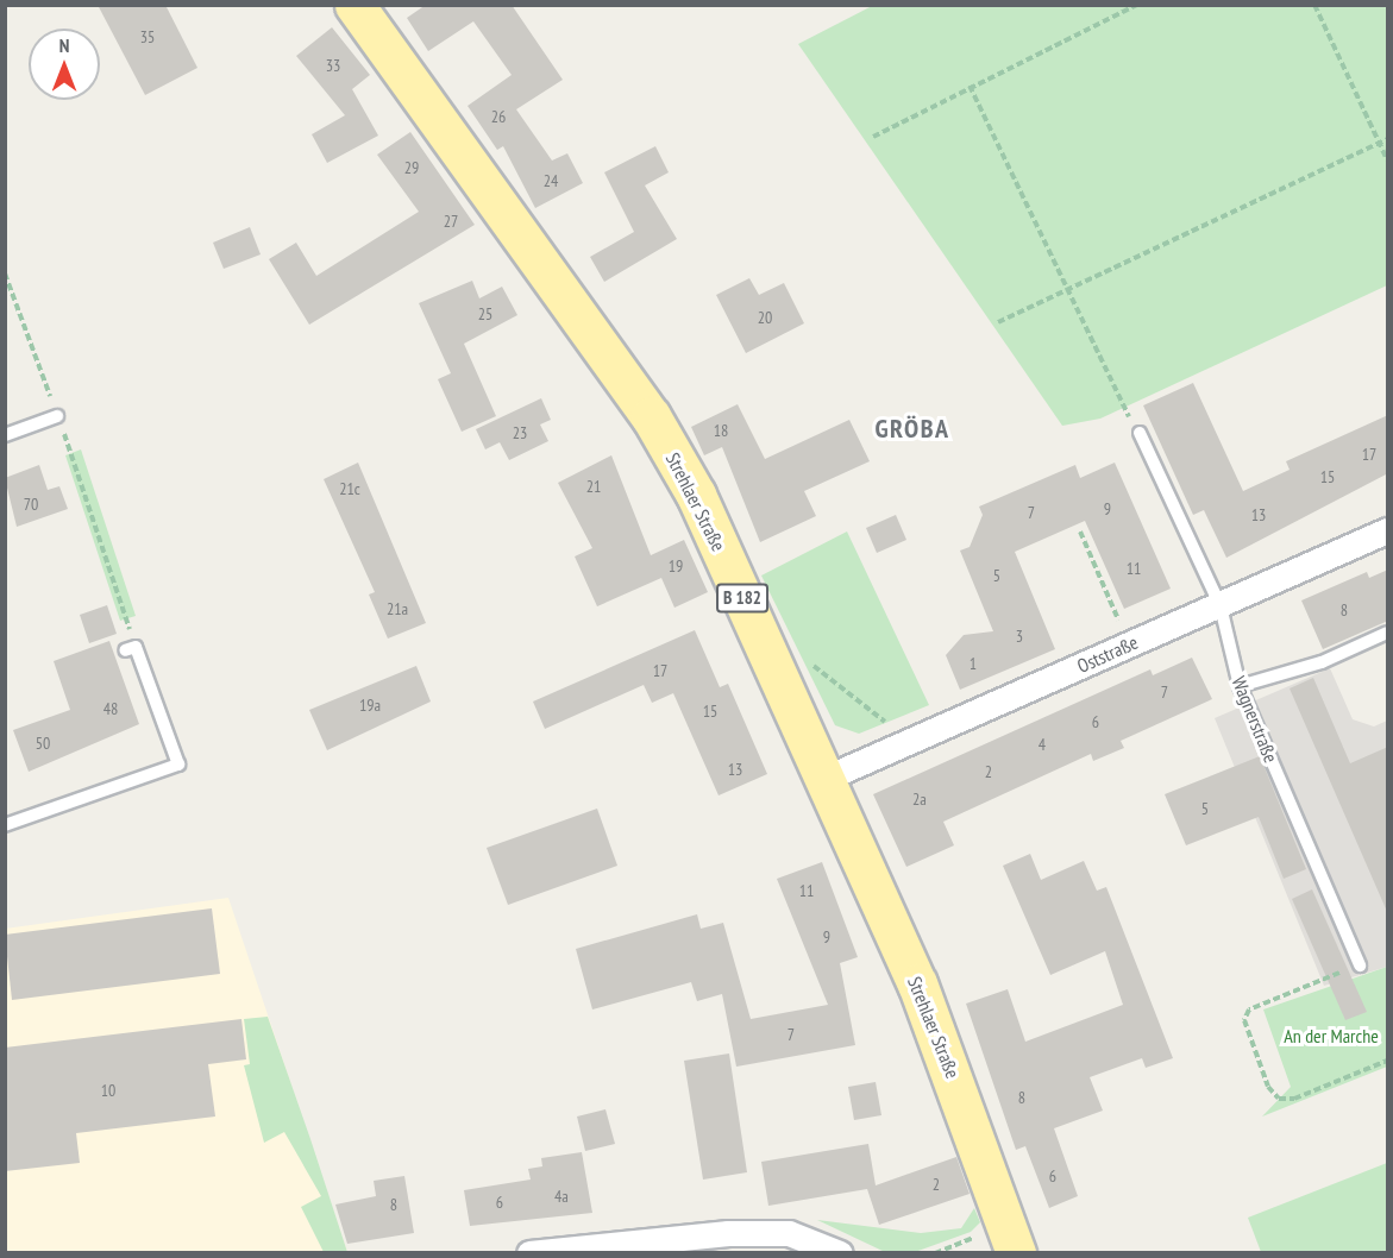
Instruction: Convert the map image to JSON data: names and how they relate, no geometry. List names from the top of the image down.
{
  "streets": {
    "main road": ["Strehlaer Straße", "B 182"],
    "street": ["Oststraße"],
    "lane": ["Wagnerstraße"]
  },
  "crossings": [
    ["Strehlaer Straße", "Oststraße"],
    ["Oststraße", "Wagnerstraße"]
  ],
  "districts": ["GRÖBA"],
  "parks": ["An der Marche"],
  "house_numbers": [
    "35",
    "33",
    "26",
    "29",
    "24",
    "27",
    "25",
    "20",
    "18",
    "23",
    "17",
    "15",
    "21",
    "21c",
    "70",
    "9",
    "7",
    "13",
    "19",
    "11",
    "5",
    "21a",
    "8",
    "3",
    "1",
    "17",
    "7",
    "19a",
    "48",
    "15",
    "6",
    "50",
    "4",
    "13",
    "2",
    "2a",
    "5",
    "11",
    "9",
    "7",
    "10",
    "8",
    "6",
    "2",
    "4a",
    "6",
    "8"
  ],
  "north": "top"
}
